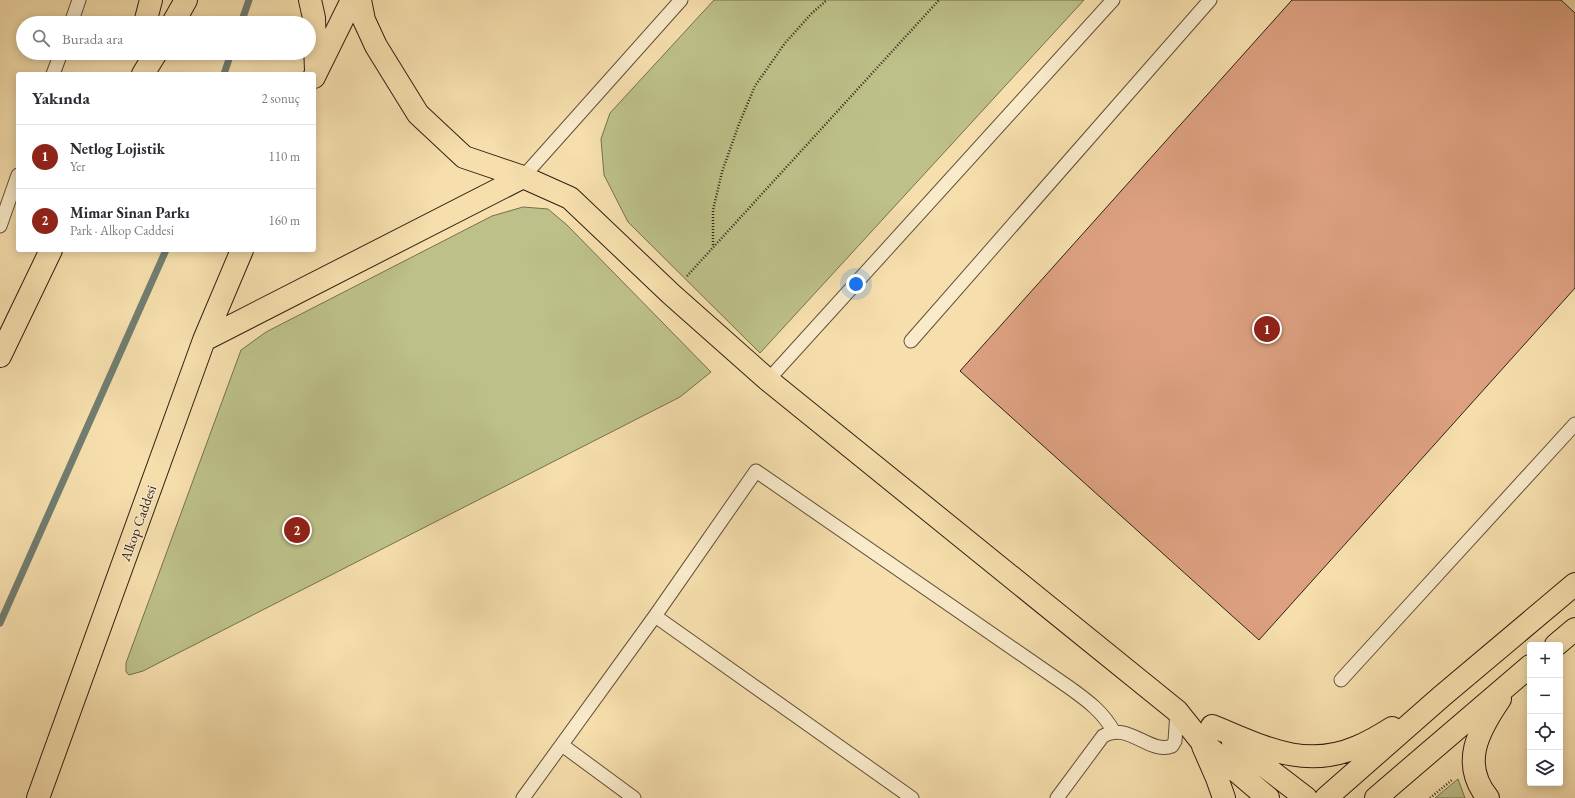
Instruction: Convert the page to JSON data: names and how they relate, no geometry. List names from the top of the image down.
{
  "streets": {
    "main road": ["Alkop Caddesi"]
  },
  "page": {
    "search": "Burada ara",
    "heading": ["Yakında", "2 sonuç"],
    "list": [
      {
        "mark": "1",
        "name": "Netlog Lojistik",
        "note": "Yer",
        "value": "110 m"
      },
      {
        "mark": "2",
        "name": "Mimar Sinan Parkı",
        "note": "Park · Alkop Caddesi",
        "value": "160 m"
      }
    ],
    "pins": ["1", "2"],
    "map_buttons": ["+", "−"]
  }
}
